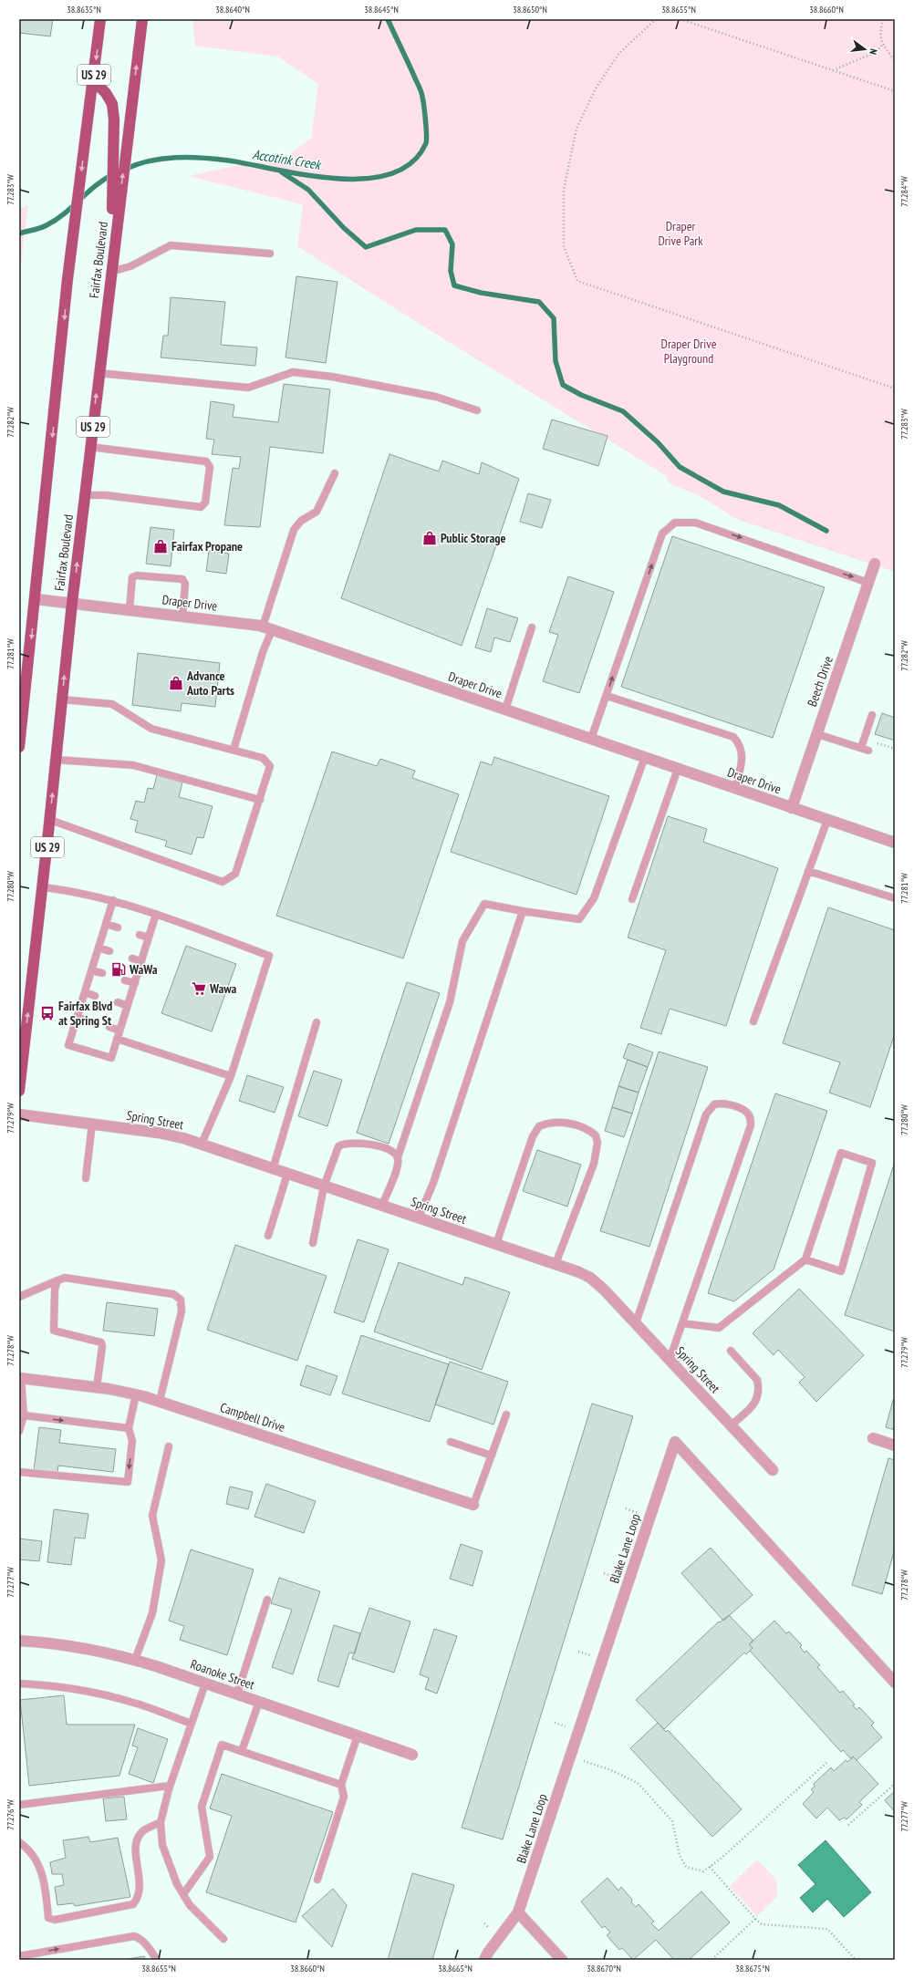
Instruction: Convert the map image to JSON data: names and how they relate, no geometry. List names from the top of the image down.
{
  "streets": {
    "main road": ["US 29", "Fairfax Boulevard"],
    "street": [
      "Draper Drive",
      "Beech Drive",
      "Spring Street",
      "Campbell Drive",
      "Blake Lane Loop",
      "Roanoke Street"
    ]
  },
  "crossings": [
    ["Fairfax Boulevard", "Draper Drive"],
    ["Draper Drive", "Beech Drive"]
  ],
  "water": ["Accotink Creek"],
  "parks": ["Draper Drive Park", "Draper Drive Playground"],
  "places": {
    "shop": ["Public Storage", "Fairfax Propane", "Advance Auto Parts"],
    "fuel station": ["WaWa"],
    "supermarket": ["Wawa"],
    "bus stop": ["Fairfax Blvd at Spring St"]
  },
  "north": "right",
  "coordinates": [
    "38.8635°N",
    "38.8640°N",
    "38.8645°N",
    "38.8650°N",
    "38.8655°N",
    "38.8660°N",
    "77.283°W",
    "77.284°W",
    "77.282°W",
    "77.281°W",
    "77.280°W",
    "77.279°W",
    "77.278°W",
    "77.277°W",
    "77.276°W",
    "38.8665°N",
    "38.8670°N",
    "38.8675°N"
  ]
}
